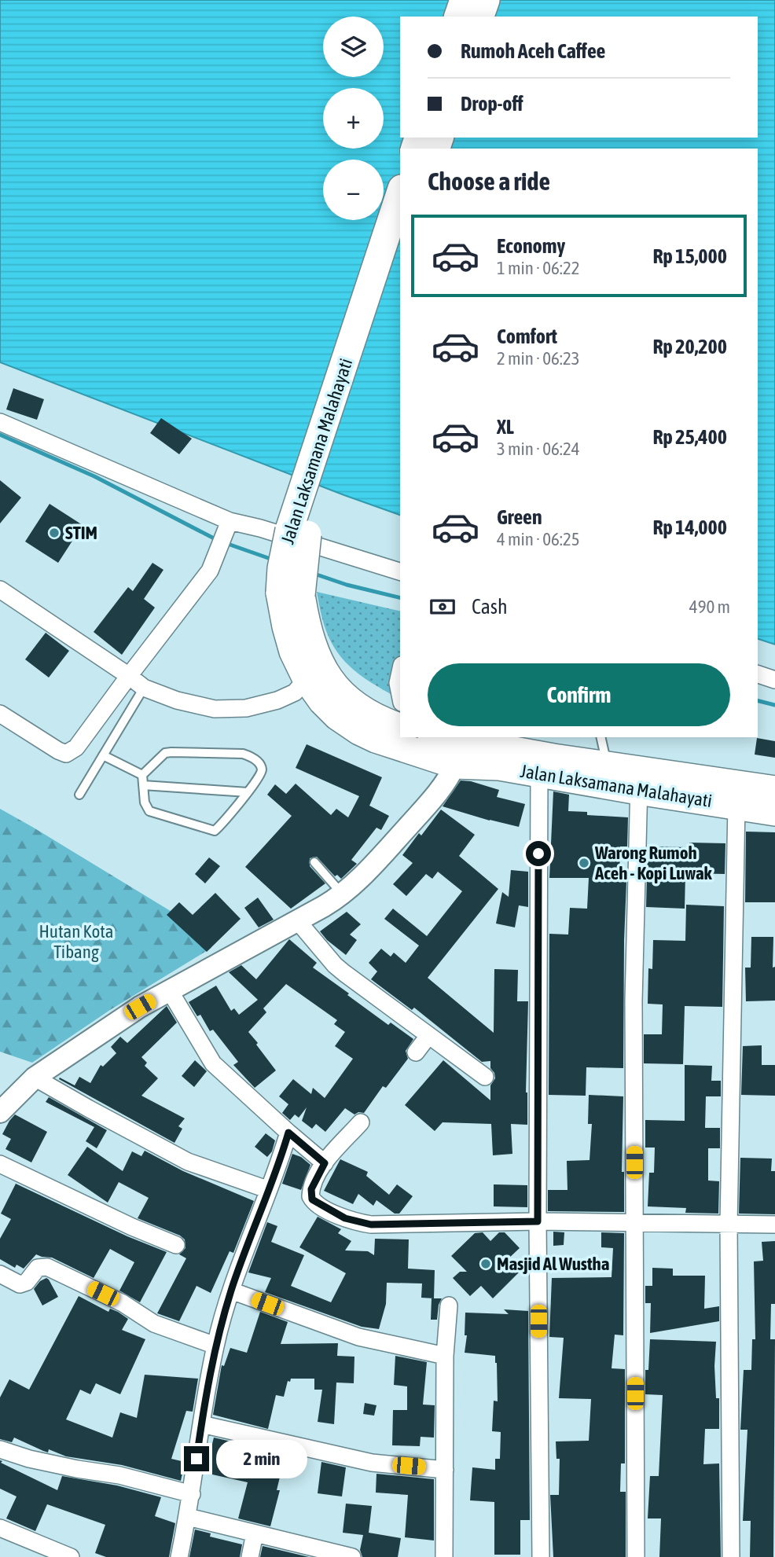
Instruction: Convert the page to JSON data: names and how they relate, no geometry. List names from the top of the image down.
{
  "streets": {
    "highway": ["Jalan Laksamana Malahayati"]
  },
  "parks": ["Hutan Kota Tibang"],
  "places": ["STIM", "Warong Rumoh Aceh - Kopi Luwak", "Masjid Al Wustha"],
  "page": {
    "map_buttons": ["+", "−"],
    "banner": ["Rumoh Aceh Caffee", "Drop-off"],
    "heading": "Choose a ride",
    "list": [
      {
        "name": "Economy",
        "note": "1 min · 06:22",
        "value": "Rp 15,000"
      },
      {
        "name": "Comfort",
        "note": "2 min · 06:23",
        "value": "Rp 20,200"
      },
      {
        "name": "XL",
        "note": "3 min · 06:24",
        "value": "Rp 25,400"
      },
      {
        "name": "Green",
        "note": "4 min · 06:25",
        "value": "Rp 14,000"
      }
    ],
    "pay": ["Cash", "490 m"],
    "buttons": "Confirm",
    "bubble": "2 min"
  }
}
